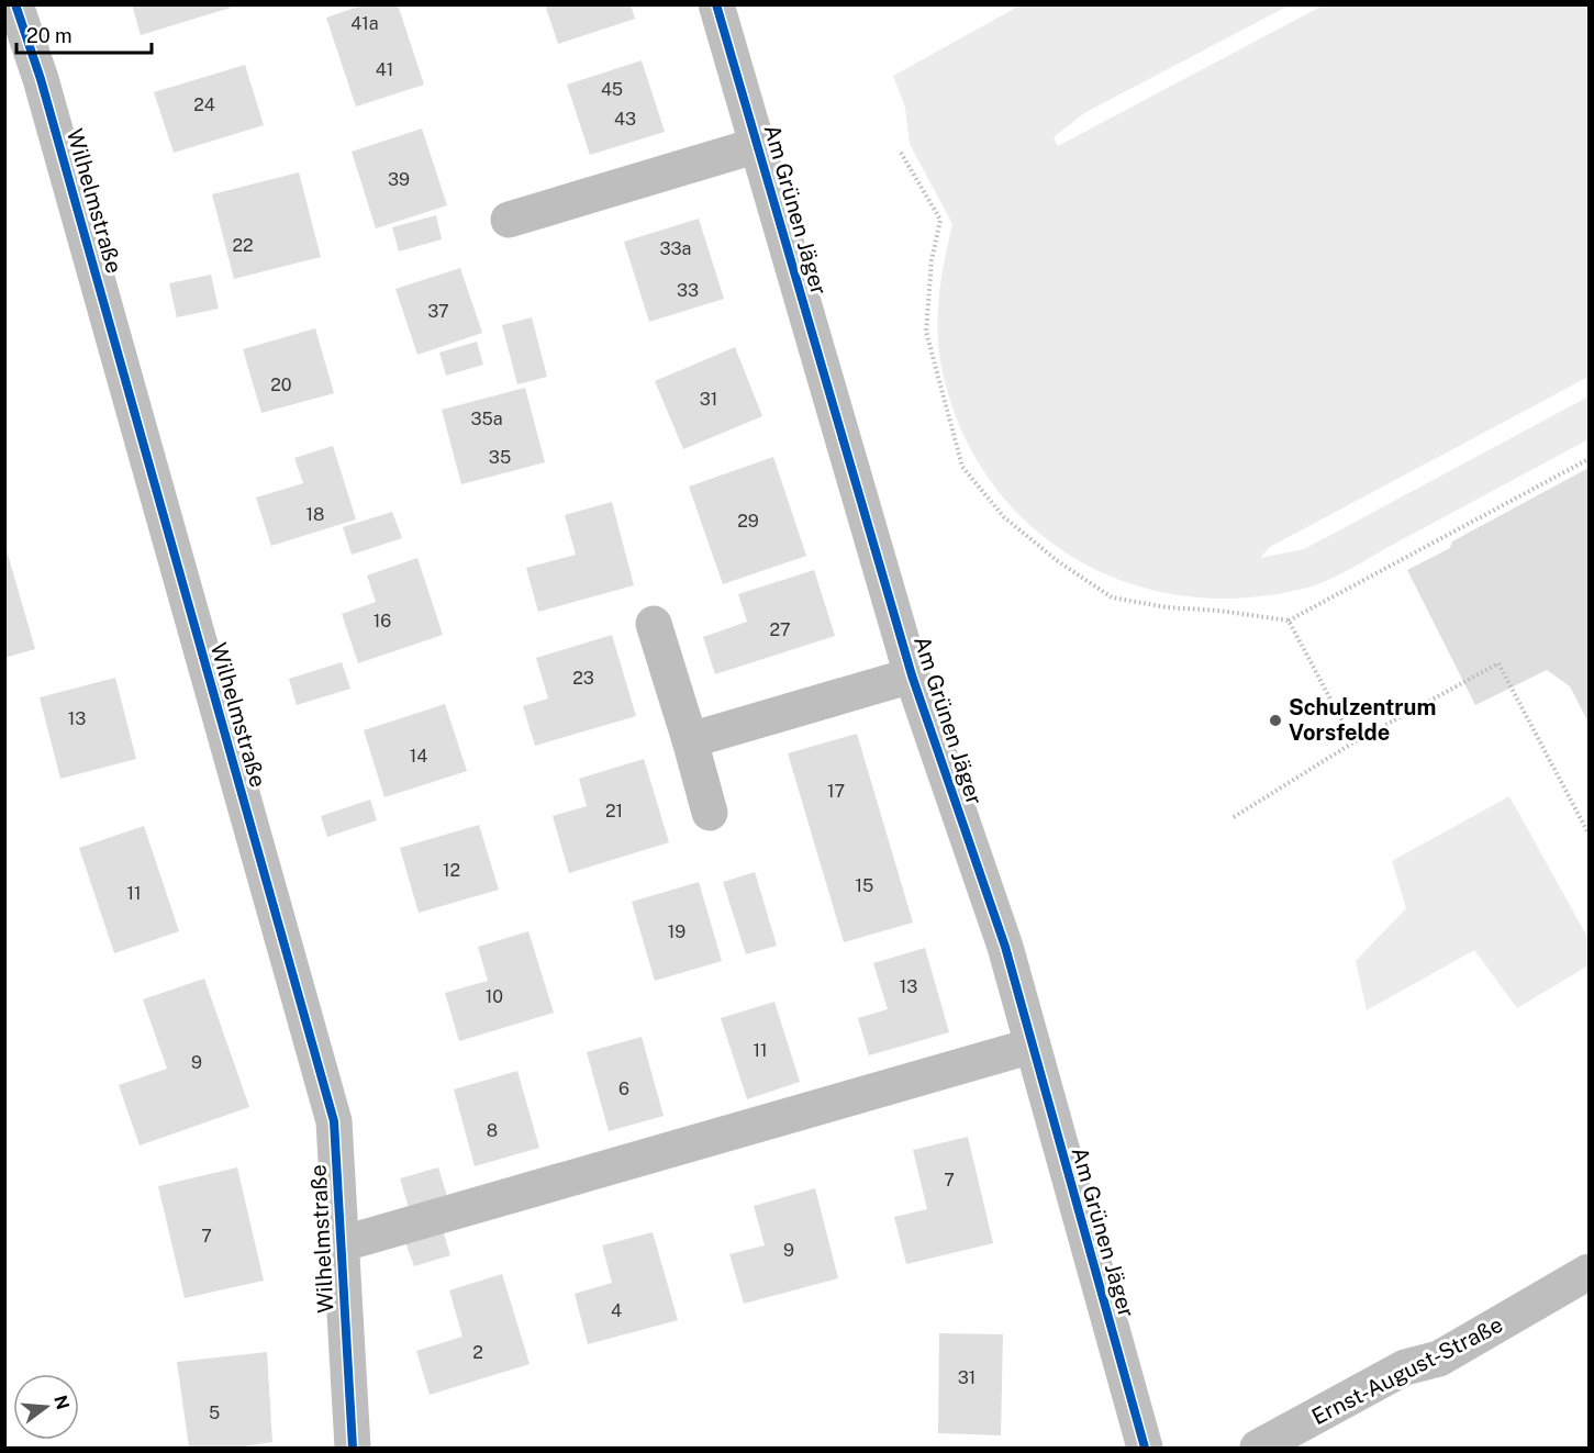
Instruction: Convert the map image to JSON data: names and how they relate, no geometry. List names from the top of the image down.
{
  "streets": {
    "street": ["Wilhelmstraße", "Am Grünen Jäger", "Ernst-August-Straße"]
  },
  "places": ["Schulzentrum Vorsfelde"],
  "house_numbers": [
    "41a",
    "41",
    "45",
    "24",
    "43",
    "39",
    "22",
    "33a",
    "33",
    "37",
    "20",
    "31",
    "35a",
    "35",
    "18",
    "29",
    "16",
    "27",
    "23",
    "13",
    "14",
    "17",
    "21",
    "12",
    "15",
    "11",
    "19",
    "13",
    "10",
    "11",
    "9",
    "6",
    "8",
    "7",
    "7",
    "9",
    "4",
    "2",
    "31",
    "5"
  ],
  "scale_bar": "20 m",
  "north": "right"
}
